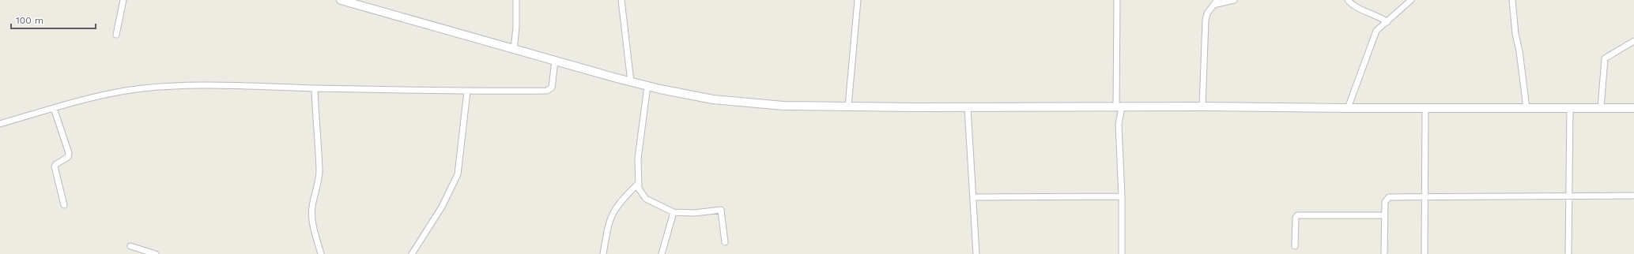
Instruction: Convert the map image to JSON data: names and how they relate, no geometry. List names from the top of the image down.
{
  "scale_bar": "100 m"
}
